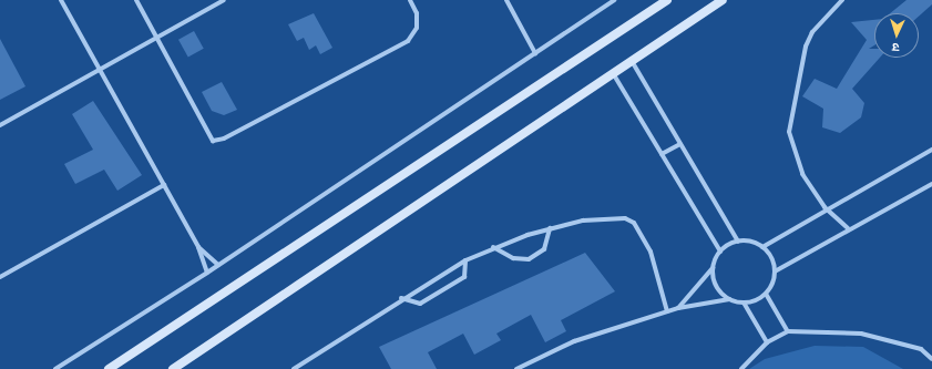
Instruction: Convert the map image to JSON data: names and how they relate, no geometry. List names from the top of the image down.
{
  "north": "bottom"
}
